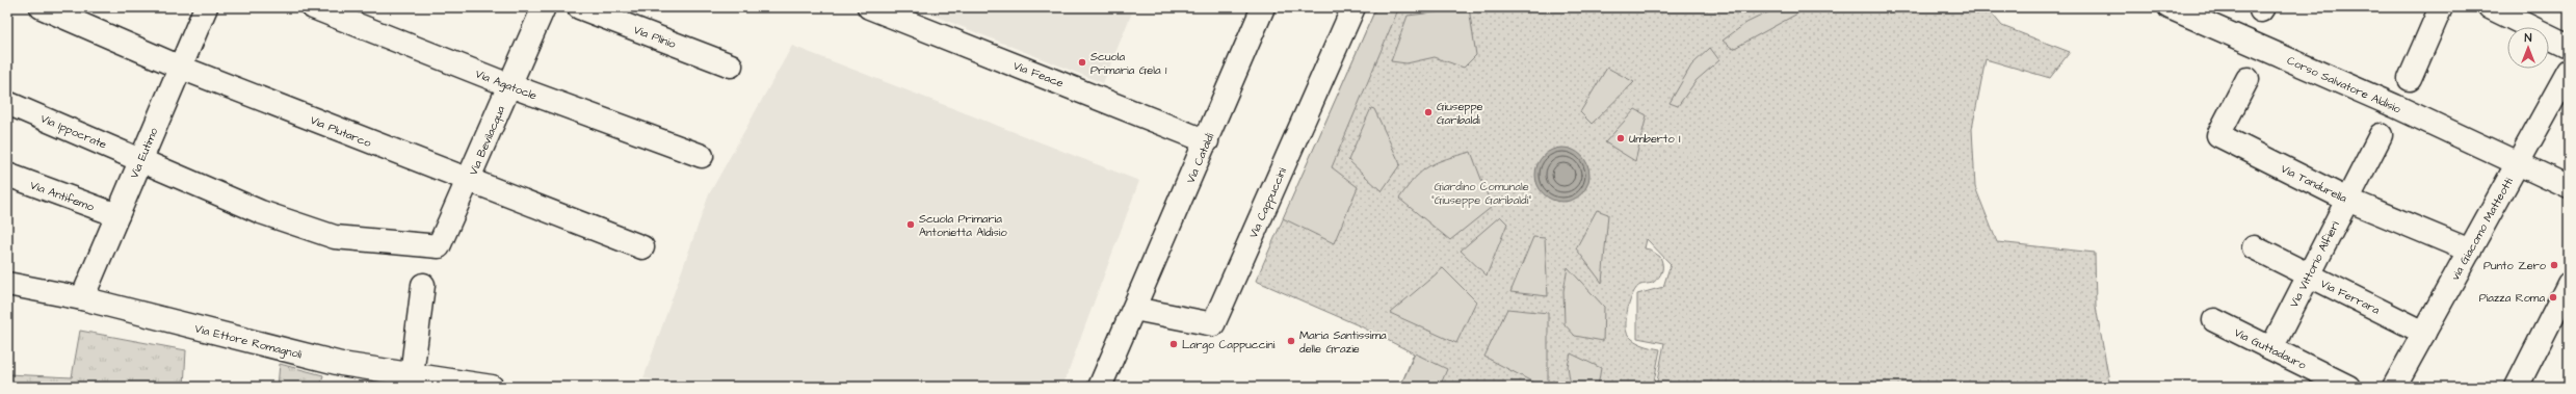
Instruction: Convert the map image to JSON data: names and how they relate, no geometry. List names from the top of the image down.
{
  "streets": {
    "street": [
      "Via Plinio",
      "Via Feace",
      "Via Agatocle",
      "Corso Salvatore Aldisio",
      "Via Ippocrate",
      "Via Plutarco",
      "Via Bevilacqua",
      "Via Eutimo",
      "Via Cataldi",
      "Via Tandurella",
      "Via Antifemo",
      "Via Cappuccini",
      "via Giacomo Matteotti",
      "Via Vittorio Alfieri",
      "Via Ferrara",
      "Via Ettore Romagnoli",
      "Via Guttadauro"
    ]
  },
  "crossings": [
    ["Via Feace", "Via Cataldi"],
    ["Via Agatocle", "Via Bevilacqua"],
    ["Corso Salvatore Aldisio", "via Giacomo Matteotti"],
    ["Via Ippocrate", "Via Bevilacqua"],
    ["Via Ippocrate", "Via Eutimo"],
    ["Via Plutarco", "Via Bevilacqua"],
    ["Via Plutarco", "Via Eutimo"],
    ["Via Bevilacqua", "Via Eutimo"],
    ["Via Eutimo", "Via Antifemo"],
    ["Via Eutimo", "Via Ettore Romagnoli"],
    ["Via Cataldi", "Via Cappuccini"],
    ["Via Tandurella", "via Giacomo Matteotti"],
    ["Via Tandurella", "Via Vittorio Alfieri"],
    ["via Giacomo Matteotti", "Via Ferrara"],
    ["Via Vittorio Alfieri", "Via Ferrara"],
    ["Via Vittorio Alfieri", "Via Guttadauro"]
  ],
  "parks": ["Giardino Comunale \"Giuseppe Garibaldi\""],
  "places": [
    "Scuola Primaria Gela 1",
    "Giuseppe Garibaldi",
    "Umberto I",
    "Scuola Primaria Antonietta Aldisio",
    "Punto Zero",
    "Piazza Roma",
    "Maria Santissima delle Grazie",
    "Largo Cappuccini"
  ],
  "north": "top"
}
